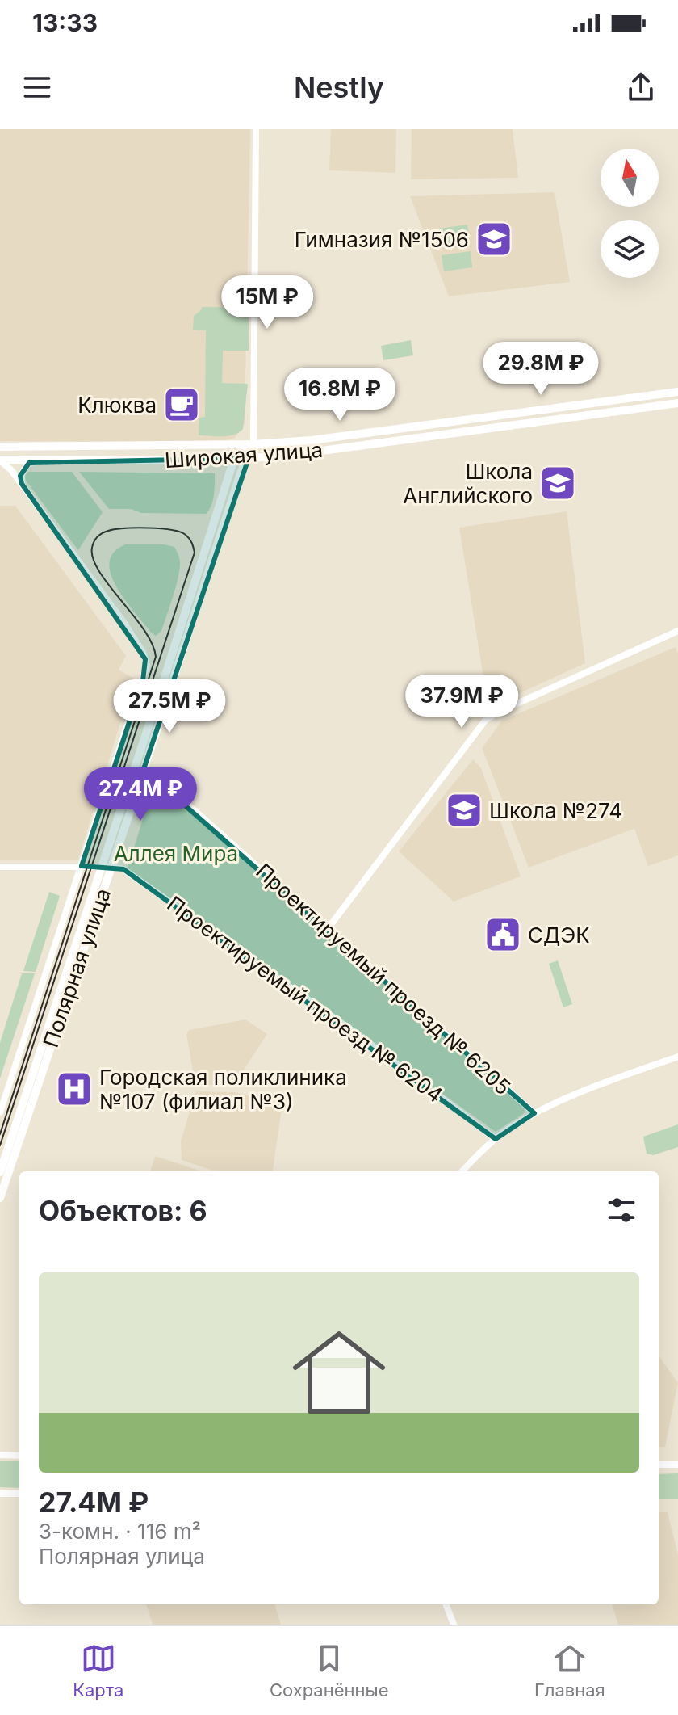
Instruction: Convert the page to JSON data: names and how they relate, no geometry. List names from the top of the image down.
{
  "streets": {
    "main road": ["Широкая улица", "Полярная улица"],
    "street": ["Проектируемый проезд № 6205", "Проектируемый проезд № 6204"]
  },
  "crossings": [
    ["Широкая улица", "Полярная улица"],
    ["Полярная улица", "Проектируемый проезд № 6205"],
    ["Полярная улица", "Проектируемый проезд № 6204"]
  ],
  "parks": ["Аллея Мира"],
  "places": {
    "school or university": ["Гимназия №1506", "Школа Английского", "Школа №274"],
    "cafe": ["Клюква"],
    "public building": ["СДЭК"],
    "hospital": ["Городская поликлиника №107 (филиал №3)"]
  },
  "north": "top",
  "page": {
    "status": "13:33",
    "header": "Nestly",
    "price": [
      "15M ₽",
      "29.8M ₽",
      "16.8M ₽",
      "37.9M ₽",
      "27.5M ₽",
      "27.4M ₽"
    ],
    "heading": "Объектов: 6",
    "list": [
      {
        "name": "27.4M ₽",
        "note": "3-комн. · 116 m² · Полярная улица"
      }
    ],
    "tabs": ["Карта", "Сохранённые", "Главная"]
  }
}
